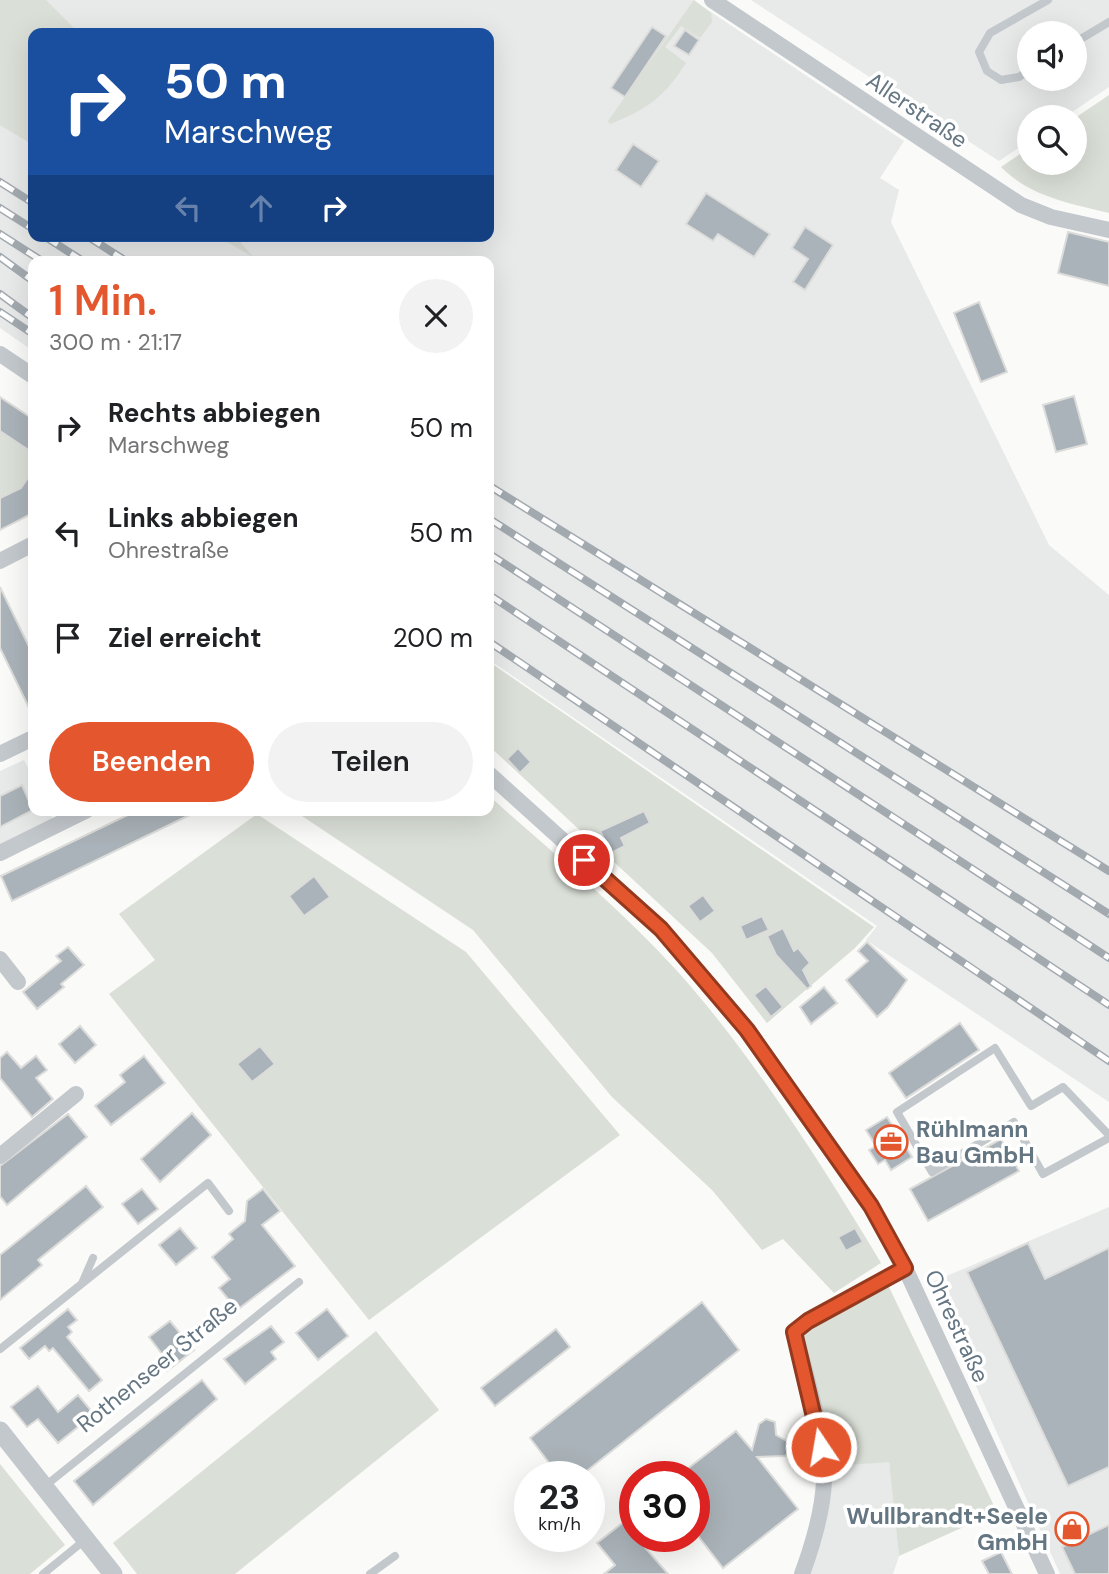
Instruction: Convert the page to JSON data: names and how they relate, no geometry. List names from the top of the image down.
{
  "streets": {
    "street": ["Allerstraße", "Ohrestraße"],
    "lane": ["Rothenseer Straße"]
  },
  "places": {
    "office": ["Rühlmann Bau GmbH"],
    "shop": ["Wullbrandt+Seele GmbH"]
  },
  "page": {
    "turn": ["50 m", "Marschweg"],
    "heading": ["1 Min.", "300 m · 21:17"],
    "list": [
      {
        "name": "Rechts abbiegen",
        "note": "Marschweg",
        "value": "50 m"
      },
      {
        "name": "Links abbiegen",
        "note": "Ohrestraße",
        "value": "50 m"
      },
      {
        "name": "Ziel erreicht",
        "value": "200 m"
      }
    ],
    "buttons": ["Beenden", "Teilen"],
    "speed": "23 km/h",
    "limit": "30"
  }
}
